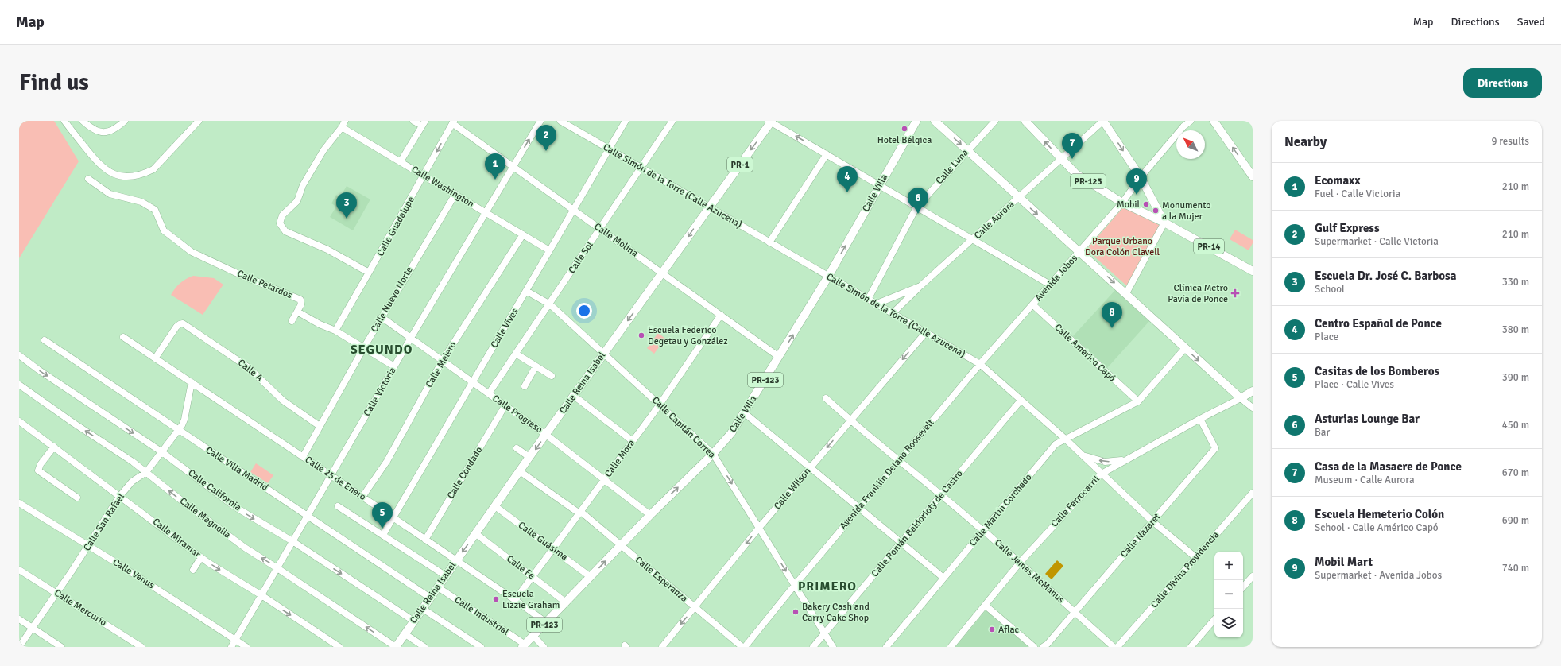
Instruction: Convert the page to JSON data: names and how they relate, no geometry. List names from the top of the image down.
{
  "streets": {
    "main road": [
      "PR-1",
      "PR-123",
      "Calle Villa",
      "PR-14",
      "Calle Reina Isabel",
      "Calle Ferrocarril"
    ],
    "street": [
      "Calle Luna",
      "Calle Simón de la Torre (Calle Azucena)",
      "Calle Washington",
      "Calle Aurora",
      "Calle Guadalupe",
      "Calle Molina",
      "Calle Sol",
      "Avenida Jobos",
      "Calle Petardos",
      "Calle Nuevo Norte",
      "Calle Vives",
      "Calle Américo Capó",
      "Calle Melero",
      "Calle A",
      "Calle Victoria",
      "Calle Progreso",
      "Calle Capitán Correa",
      "Calle Mora",
      "Calle Villa Madrid",
      "Calle Condado",
      "Avenida Franklin Delano Roosevelt",
      "Calle 25 de Enero",
      "Calle Wilson",
      "Calle California",
      "Calle Martín Corchado",
      "Calle Magnolia",
      "Calle San Rafael",
      "Calle Román Baldorioty de Castro",
      "Calle Nazaret",
      "Calle Miramar",
      "Calle Guásima",
      "Calle Fe",
      "Calle Divina Providencia",
      "Calle James McManus",
      "Calle Venus",
      "Calle Esperanza",
      "Calle Mercurio",
      "Calle Industrial"
    ]
  },
  "crossings": [
    ["Calle Luna", "Calle Simón de la Torre (Calle Azucena)"],
    ["PR-123", "Calle Aurora"],
    ["PR-123", "PR-14"],
    ["PR-123", "Avenida Jobos"],
    ["Calle Simón de la Torre (Calle Azucena)", "Calle Villa"],
    ["Calle Simón de la Torre (Calle Azucena)", "Calle Aurora"],
    ["Calle Simón de la Torre (Calle Azucena)", "Calle Sol"],
    ["Calle Simón de la Torre (Calle Azucena)", "Calle Vives"],
    ["Calle Simón de la Torre (Calle Azucena)", "Calle Reina Isabel"],
    ["Calle Simón de la Torre (Calle Azucena)", "Avenida Franklin Delano Roosevelt"],
    ["Calle Simón de la Torre (Calle Azucena)", "Calle Wilson"],
    ["Calle Simón de la Torre (Calle Azucena)", "Calle Ferrocarril"],
    ["Calle Simón de la Torre (Calle Azucena)", "Calle Martín Corchado"],
    ["Calle Simón de la Torre (Calle Azucena)", "Calle Román Baldorioty de Castro"],
    ["Calle Simón de la Torre (Calle Azucena)", "Calle Nazaret"],
    ["Calle Simón de la Torre (Calle Azucena)", "Calle Divina Providencia"],
    ["Calle Washington", "Calle Guadalupe"],
    ["Calle Washington", "Calle Nuevo Norte"],
    ["Calle Washington", "Calle Vives"],
    ["Calle Washington", "Calle Melero"],
    ["Calle Washington", "Calle Victoria"],
    ["Calle Villa", "Calle Molina"],
    ["Calle Villa", "Calle Progreso"],
    ["Calle Villa", "Calle Capitán Correa"],
    ["Calle Villa", "Calle 25 de Enero"],
    ["Calle Villa", "Calle Guásima"],
    ["Calle Villa", "Calle Fe"],
    ["Calle Villa", "Calle Esperanza"],
    ["Calle Villa", "Calle Industrial"],
    ["Calle Guadalupe", "Calle Molina"],
    ["Calle Guadalupe", "Calle Petardos"],
    ["Calle Molina", "Calle Sol"],
    ["Calle Molina", "Calle Vives"],
    ["Calle Molina", "Calle Reina Isabel"],
    ["Calle Molina", "Calle Victoria"],
    ["Calle Molina", "Calle Mora"],
    ["Calle Sol", "Calle Progreso"],
    ["Calle Sol", "Calle Capitán Correa"],
    ["Avenida Jobos", "Calle Américo Capó"],
    ["Avenida Jobos", "Avenida Franklin Delano Roosevelt"],
    ["Calle Petardos", "Calle Nuevo Norte"],
    ["Calle Petardos", "Calle Victoria"],
    ["Calle Nuevo Norte", "Calle A"],
    ["Calle Nuevo Norte", "Calle Progreso"],
    ["Calle Nuevo Norte", "Calle 25 de Enero"],
    ["Calle Vives", "Calle Progreso"],
    ["Calle Vives", "Calle Capitán Correa"],
    ["Calle Vives", "Calle 25 de Enero"],
    ["Calle Américo Capó", "Avenida Franklin Delano Roosevelt"],
    ["Calle Américo Capó", "Calle Martín Corchado"],
    ["Calle Melero", "Calle Progreso"],
    ["Calle Melero", "Calle 25 de Enero"],
    ["Calle A", "Calle 25 de Enero"],
    ["Calle Reina Isabel", "Calle Progreso"],
    ["Calle Reina Isabel", "Calle Capitán Correa"],
    ["Calle Reina Isabel", "Calle Villa Madrid"],
    ["Calle Reina Isabel", "Calle 25 de Enero"],
    ["Calle Reina Isabel", "Calle California"],
    ["Calle Reina Isabel", "Calle Magnolia"],
    ["Calle Reina Isabel", "Calle Guásima"],
    ["Calle Reina Isabel", "Calle Fe"],
    ["Calle Reina Isabel", "Calle Esperanza"],
    ["Calle Reina Isabel", "Calle Industrial"],
    ["Calle Victoria", "Calle Progreso"],
    ["Calle Victoria", "Calle Villa Madrid"],
    ["Calle Victoria", "Calle 25 de Enero"],
    ["Calle Victoria", "Calle California"],
    ["Calle Victoria", "Calle Magnolia"],
    ["Calle Victoria", "Calle Miramar"],
    ["Calle Victoria", "Calle Venus"],
    ["Calle Progreso", "Calle Mora"],
    ["Calle Progreso", "Calle Condado"],
    ["Calle Capitán Correa", "Calle Mora"],
    ["Calle Capitán Correa", "Avenida Franklin Delano Roosevelt"],
    ["Calle Capitán Correa", "Calle Wilson"],
    ["Calle Capitán Correa", "Calle Román Baldorioty de Castro"],
    ["Calle Mora", "Calle 25 de Enero"],
    ["Calle Mora", "Calle Guásima"],
    ["Calle Mora", "Calle Fe"],
    ["Calle Mora", "Calle Esperanza"],
    ["Calle Villa Madrid", "Calle San Rafael"],
    ["Calle Condado", "Calle 25 de Enero"],
    ["Avenida Franklin Delano Roosevelt", "Calle James McManus"],
    ["Avenida Franklin Delano Roosevelt", "Calle Esperanza"],
    ["Calle 25 de Enero", "Calle San Rafael"],
    ["Calle Wilson", "Calle James McManus"],
    ["Calle Wilson", "Calle Esperanza"],
    ["Calle California", "Calle San Rafael"],
    ["Calle Ferrocarril", "Calle Nazaret"],
    ["Calle Ferrocarril", "Calle James McManus"],
    ["Calle Martín Corchado", "Calle James McManus"],
    ["Calle Magnolia", "Calle San Rafael"],
    ["Calle San Rafael", "Calle Miramar"],
    ["Calle San Rafael", "Calle Venus"],
    ["Calle San Rafael", "Calle Mercurio"],
    ["Calle Román Baldorioty de Castro", "Calle James McManus"],
    ["Calle Nazaret", "Calle James McManus"]
  ],
  "one_way": [
    "Calle Villa",
    "Calle Reina Isabel",
    "Calle Wilson",
    "Calle California",
    "Calle Magnolia",
    "Calle Miramar"
  ],
  "districts": ["SEGUNDO", "PRIMERO"],
  "parks": ["Parque Urbano Dora Colón Clavell"],
  "places": {
    "other": [
      "Hotel Bélgica",
      "Mobil",
      "Monumento a la Mujer",
      "Escuela Federico Degetau y González",
      "Escuela Lizzie Graham",
      "Bakery Cash and Carry Cake Shop",
      "Aflac"
    ],
    "health": ["Clínica Metro Pavía de Ponce"]
  },
  "north": "top left",
  "page": {
    "header": "Map",
    "nav": ["Map", "Directions", "Saved"],
    "buttons": "Directions",
    "title": "Find us",
    "heading": ["Nearby", "9 results"],
    "pins": [
      "2",
      "7",
      "1",
      "4",
      "9",
      "6",
      "3",
      "8",
      "5"
    ],
    "list": [
      {
        "mark": "1",
        "name": "Ecomaxx",
        "note": "Fuel · Calle Victoria",
        "value": "210 m"
      },
      {
        "mark": "2",
        "name": "Gulf Express",
        "note": "Supermarket · Calle Victoria",
        "value": "210 m"
      },
      {
        "mark": "3",
        "name": "Escuela Dr. José C. Barbosa",
        "note": "School",
        "value": "330 m"
      },
      {
        "mark": "4",
        "name": "Centro Español de Ponce",
        "note": "Place",
        "value": "380 m"
      },
      {
        "mark": "5",
        "name": "Casitas de los Bomberos",
        "note": "Place · Calle Vives",
        "value": "390 m"
      },
      {
        "mark": "6",
        "name": "Asturias Lounge Bar",
        "note": "Bar",
        "value": "450 m"
      },
      {
        "mark": "7",
        "name": "Casa de la Masacre de Ponce",
        "note": "Museum · Calle Aurora",
        "value": "670 m"
      },
      {
        "mark": "8",
        "name": "Escuela Hemeterio Colón",
        "note": "School · Calle Américo Capó",
        "value": "690 m"
      },
      {
        "mark": "9",
        "name": "Mobil Mart",
        "note": "Supermarket · Avenida Jobos",
        "value": "740 m"
      }
    ],
    "map_buttons": ["+", "−"]
  }
}
